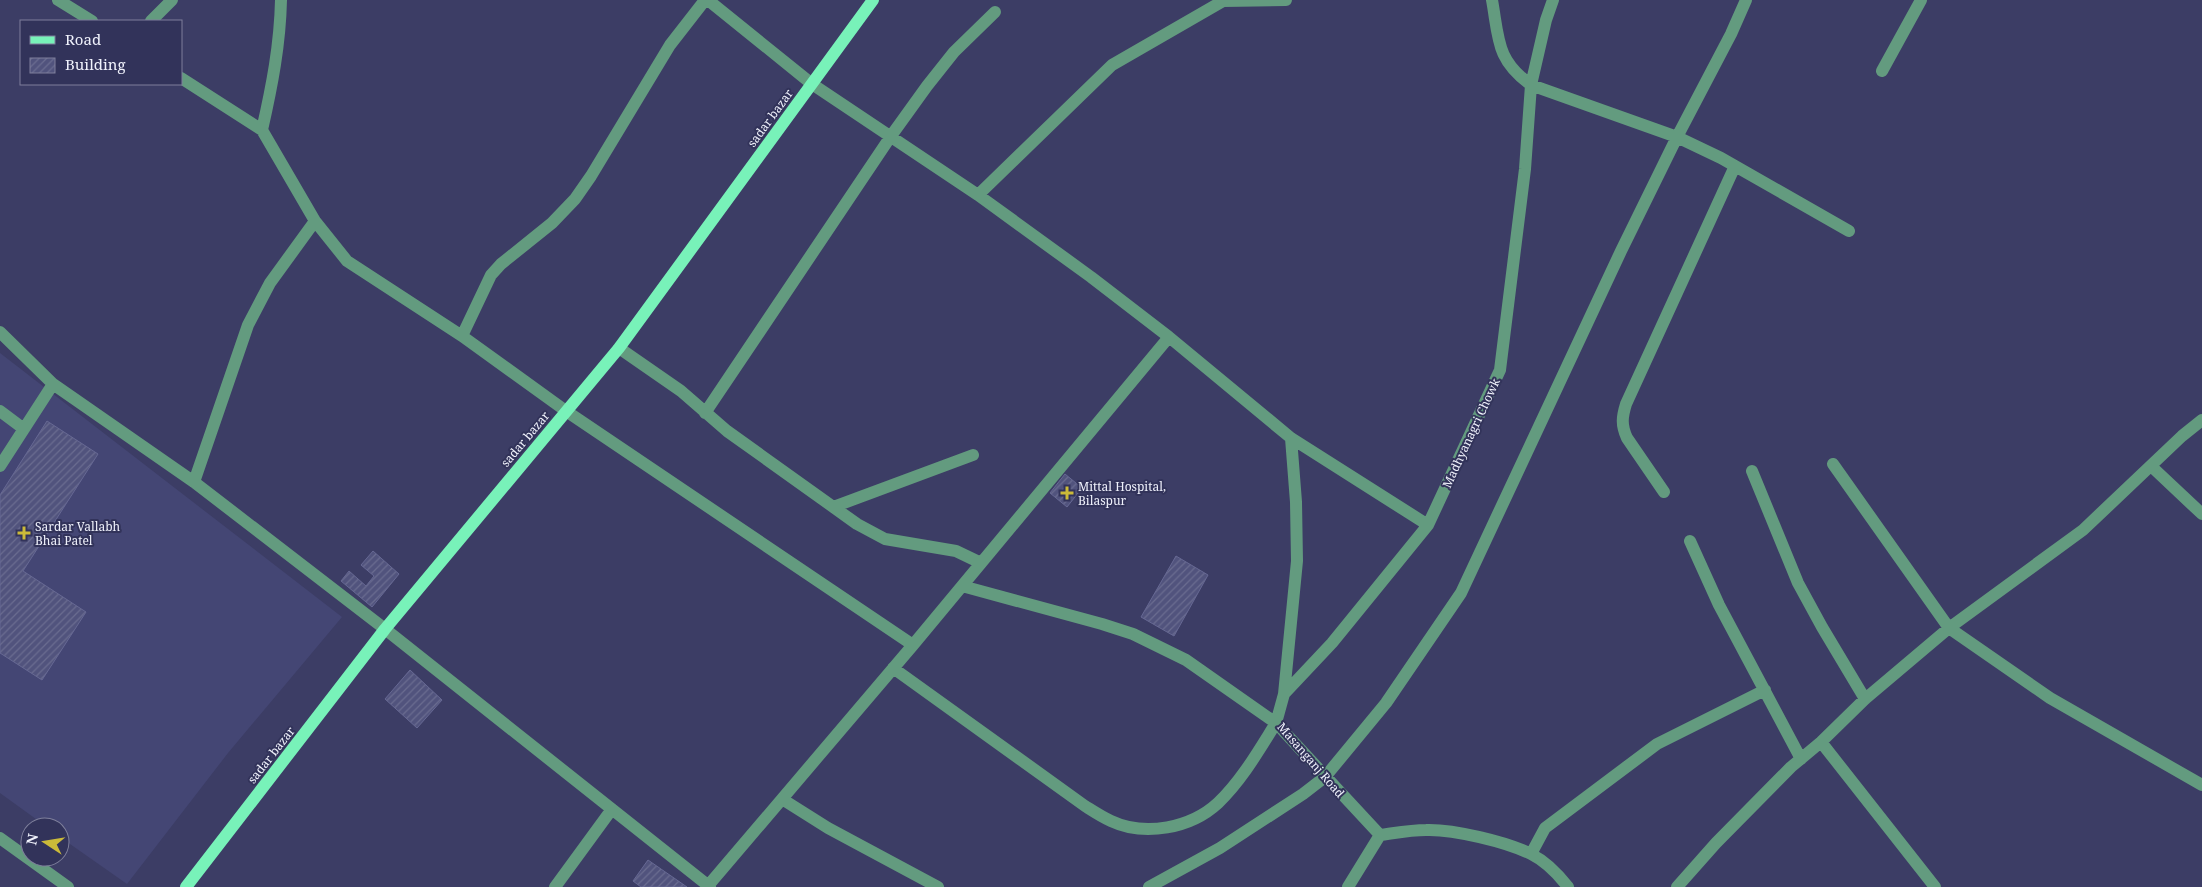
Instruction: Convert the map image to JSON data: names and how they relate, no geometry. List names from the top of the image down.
{
  "streets": {
    "main road": ["sadar bazar"],
    "street": ["Madhyanagri Chowk", "Masanganj Road"]
  },
  "crossings": [
    ["Madhyanagri Chowk", "Masanganj Road"]
  ],
  "places": {
    "health": ["Mittal Hospital, Bilaspur", "Sardar Vallabh Bhai Patel"]
  },
  "legend": ["Road", "Building"],
  "north": "left"
}
